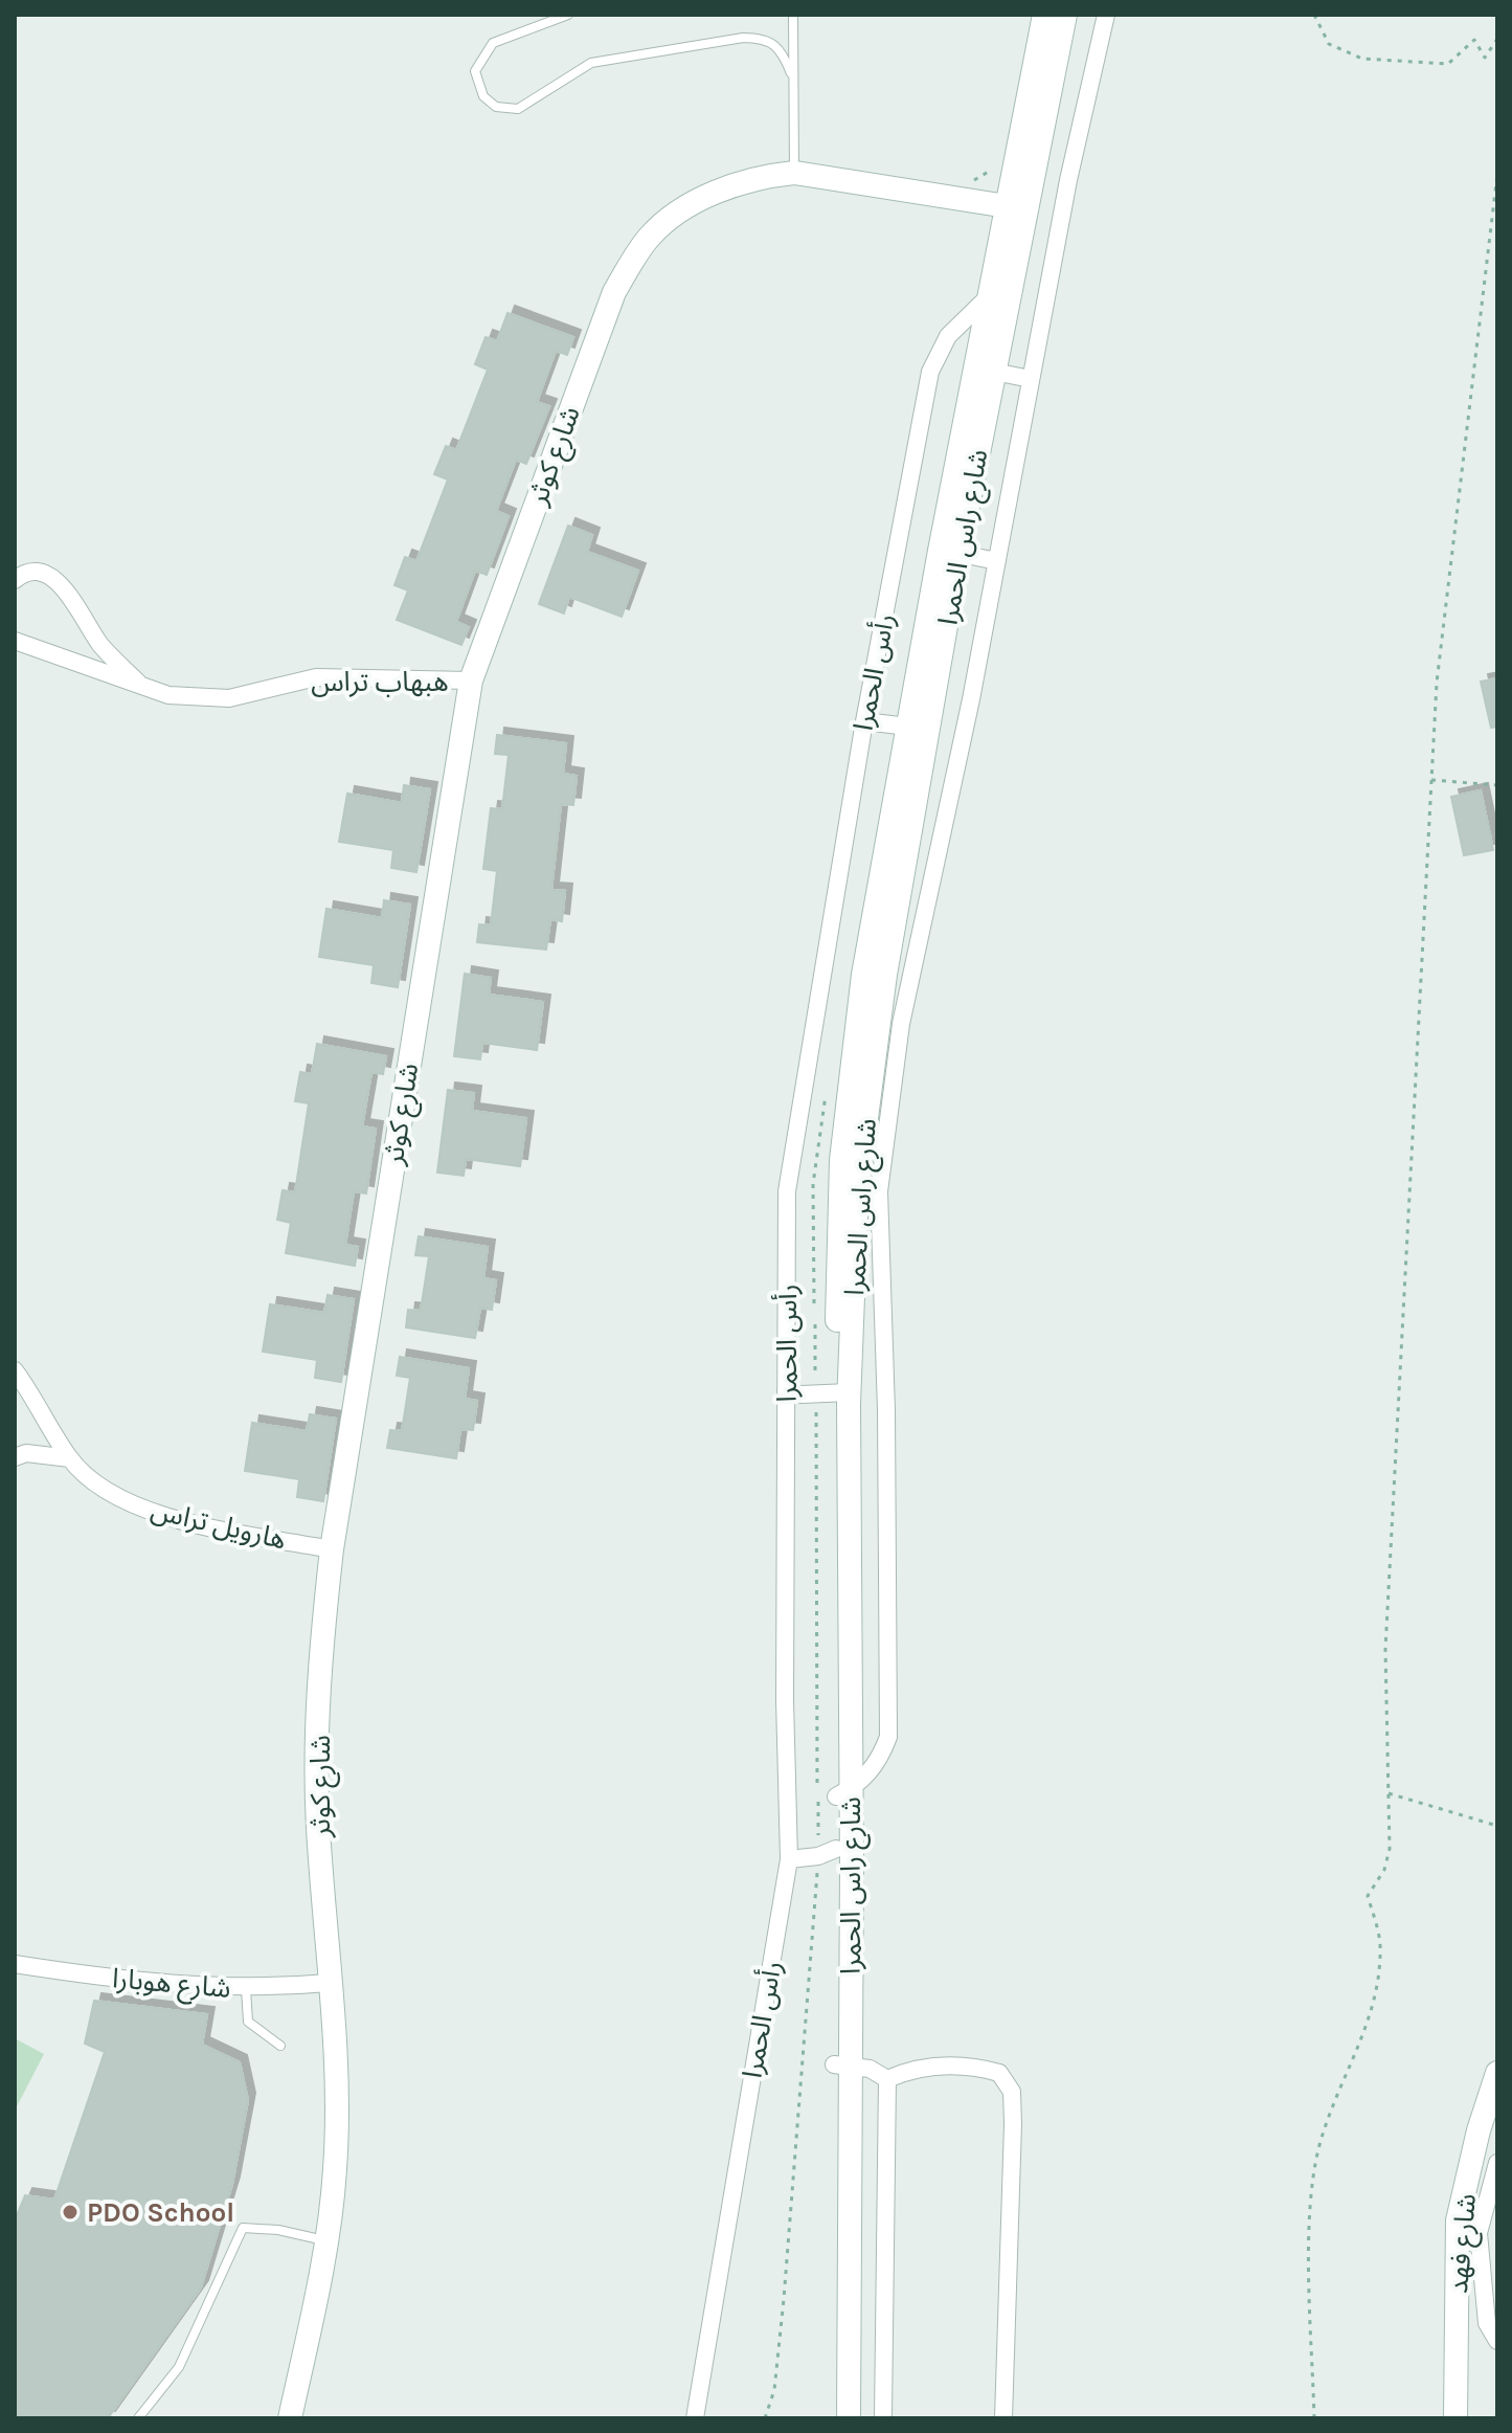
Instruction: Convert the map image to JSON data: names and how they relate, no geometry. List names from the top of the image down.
{
  "streets": {
    "street": [
      "شارع كوثر",
      "شارع راس الحمرا",
      "رأس الحمرا",
      "هبهاب تراس",
      "هارويل تراس",
      "شارع هوبارا",
      "شارع فهد"
    ]
  },
  "crossings": [
    ["شارع كوثر", "شارع راس الحمرا"],
    ["شارع كوثر", "هبهاب تراس"],
    ["شارع كوثر", "هارويل تراس"],
    ["شارع كوثر", "شارع هوبارا"],
    ["شارع راس الحمرا", "رأس الحمرا"]
  ],
  "places": ["PDO School"]
}
